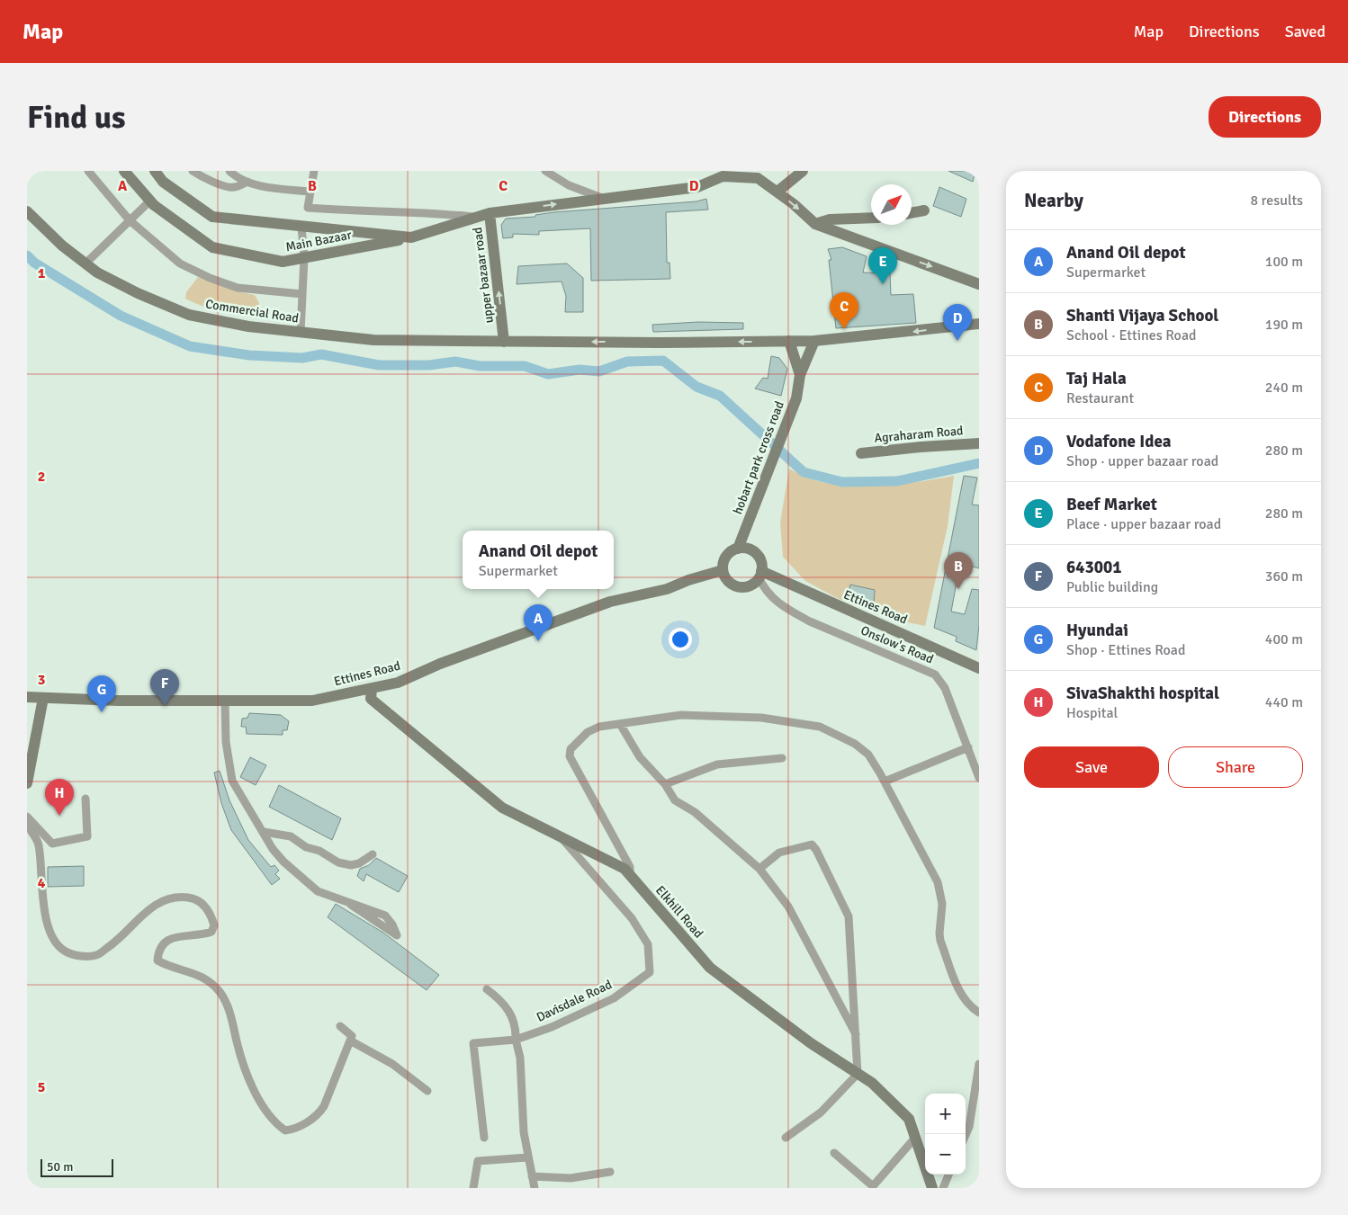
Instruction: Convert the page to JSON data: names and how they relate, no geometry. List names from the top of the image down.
{
  "streets": {
    "street": [
      "Main Bazaar",
      "upper bazaar road",
      "Commercial Road",
      "Agraharam Road",
      "hobart park cross road",
      "Ettines Road",
      "Onslow's Road",
      "Elkhill Road",
      "Davisdale Road"
    ]
  },
  "crossings": [
    ["Main Bazaar", "upper bazaar road"],
    ["upper bazaar road", "Commercial Road"],
    ["hobart park cross road", "Ettines Road"],
    ["hobart park cross road", "Onslow's Road"],
    ["Ettines Road", "Onslow's Road"],
    ["Ettines Road", "Elkhill Road"],
    ["Elkhill Road", "Davisdale Road"]
  ],
  "one_way": ["Commercial Road"],
  "scale_bar": "50 m",
  "north": "top right",
  "page": {
    "header": "Map",
    "nav": ["Map", "Directions", "Saved"],
    "buttons": [
      "Directions",
      ["Save", "Share"]
    ],
    "title": "Find us",
    "heading": ["Nearby", "8 results"],
    "list": [
      {
        "mark": "A",
        "name": "Anand Oil depot",
        "note": "Supermarket",
        "value": "100 m"
      },
      {
        "mark": "B",
        "name": "Shanti Vijaya School",
        "note": "School · Ettines Road",
        "value": "190 m"
      },
      {
        "mark": "C",
        "name": "Taj Hala",
        "note": "Restaurant",
        "value": "240 m"
      },
      {
        "mark": "D",
        "name": "Vodafone Idea",
        "note": "Shop · upper bazaar road",
        "value": "280 m"
      },
      {
        "mark": "E",
        "name": "Beef Market",
        "note": "Place · upper bazaar road",
        "value": "280 m"
      },
      {
        "mark": "F",
        "name": "643001",
        "note": "Public building",
        "value": "360 m"
      },
      {
        "mark": "G",
        "name": "Hyundai",
        "note": "Shop · Ettines Road",
        "value": "400 m"
      },
      {
        "mark": "H",
        "name": "SivaShakthi hospital",
        "note": "Hospital",
        "value": "440 m"
      }
    ],
    "pins": [
      "E",
      "C",
      "D",
      "B",
      "A",
      "F",
      "G",
      "H"
    ],
    "popup": ["Anand Oil depot", "Supermarket"],
    "map_buttons": ["+", "−"],
    "scale": "50 m"
  },
  "grid": {
    "columns": [
      "A",
      "B",
      "C",
      "D"
    ],
    "rows": [
      "1",
      "2",
      "3",
      "4",
      "5"
    ]
  }
}
